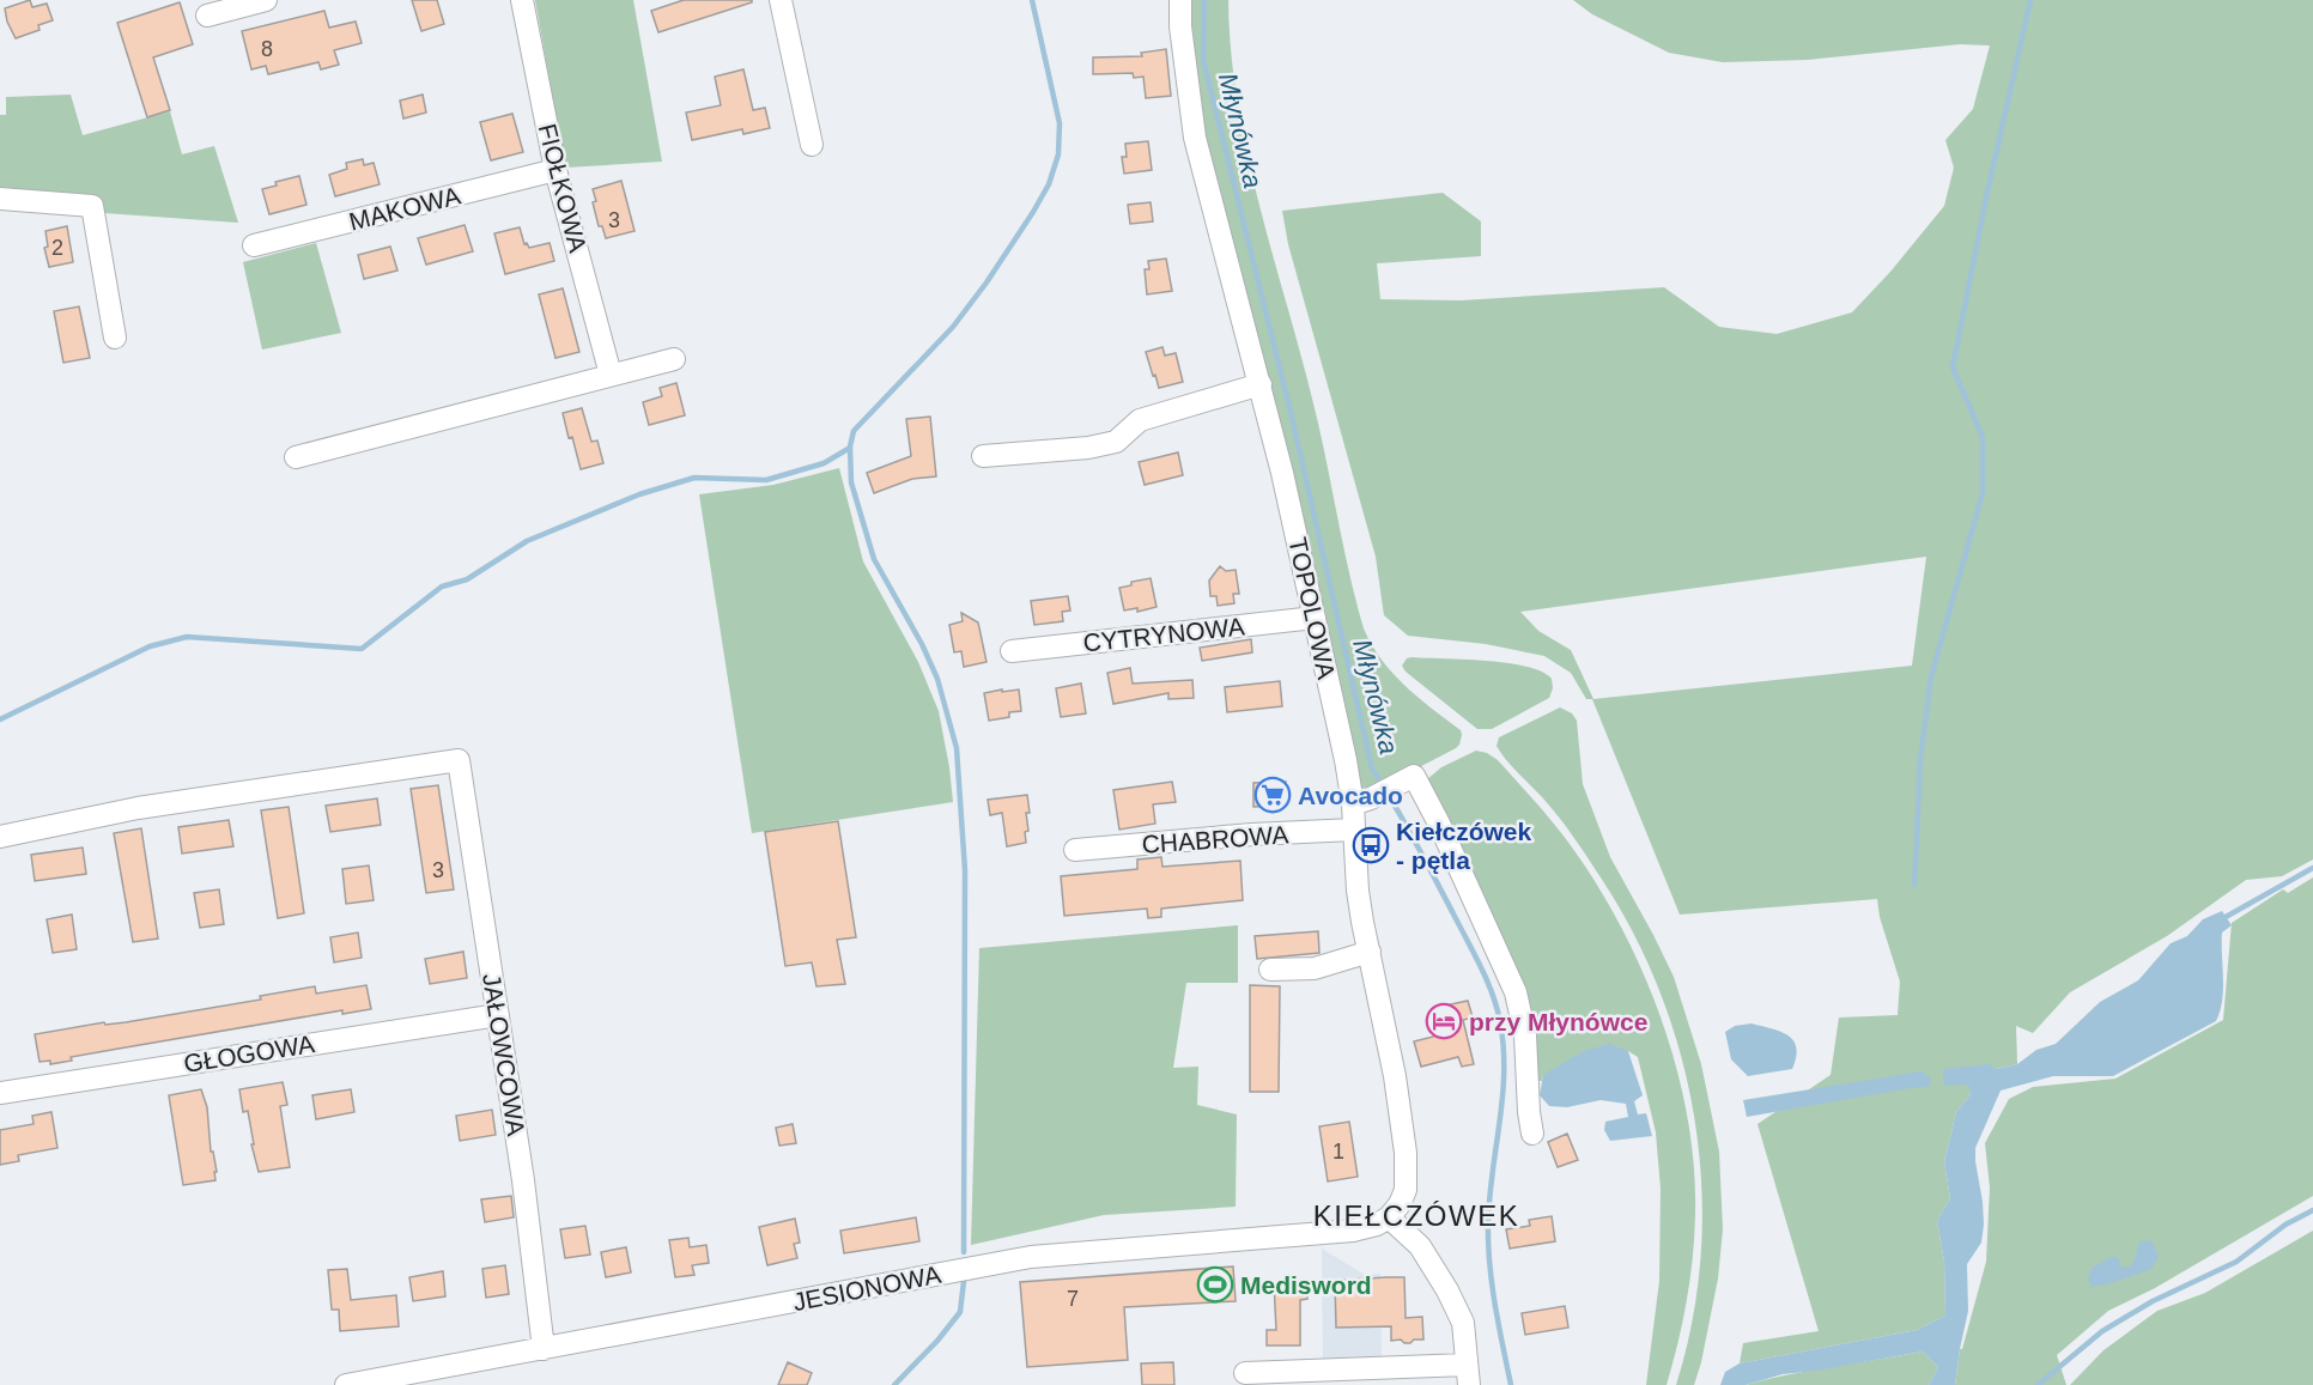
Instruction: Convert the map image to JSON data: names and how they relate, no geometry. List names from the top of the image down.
{
  "streets": {
    "street": [
      "FIOŁKOWA",
      "MAKOWA",
      "TOPOLOWA",
      "CYTRYNOWA",
      "CHABROWA",
      "GŁOGOWA",
      "JAŁOWCOWA",
      "JESIONOWA"
    ]
  },
  "crossings": [
    ["FIOŁKOWA", "MAKOWA"],
    ["TOPOLOWA", "CYTRYNOWA"],
    ["TOPOLOWA", "CHABROWA"],
    ["TOPOLOWA", "JESIONOWA"],
    ["GŁOGOWA", "JAŁOWCOWA"],
    ["JAŁOWCOWA", "JESIONOWA"]
  ],
  "districts": ["KIEŁCZÓWEK"],
  "water": ["Młynówka"],
  "places": {
    "supermarket": ["Avocado"],
    "bus stop": ["Kiełczówek - pętla"],
    "hotel": ["przy Młynówce"],
    "sports": ["Medisword"]
  },
  "house_numbers": [
    "8",
    "3",
    "2",
    "3",
    "1",
    "7"
  ]
}
